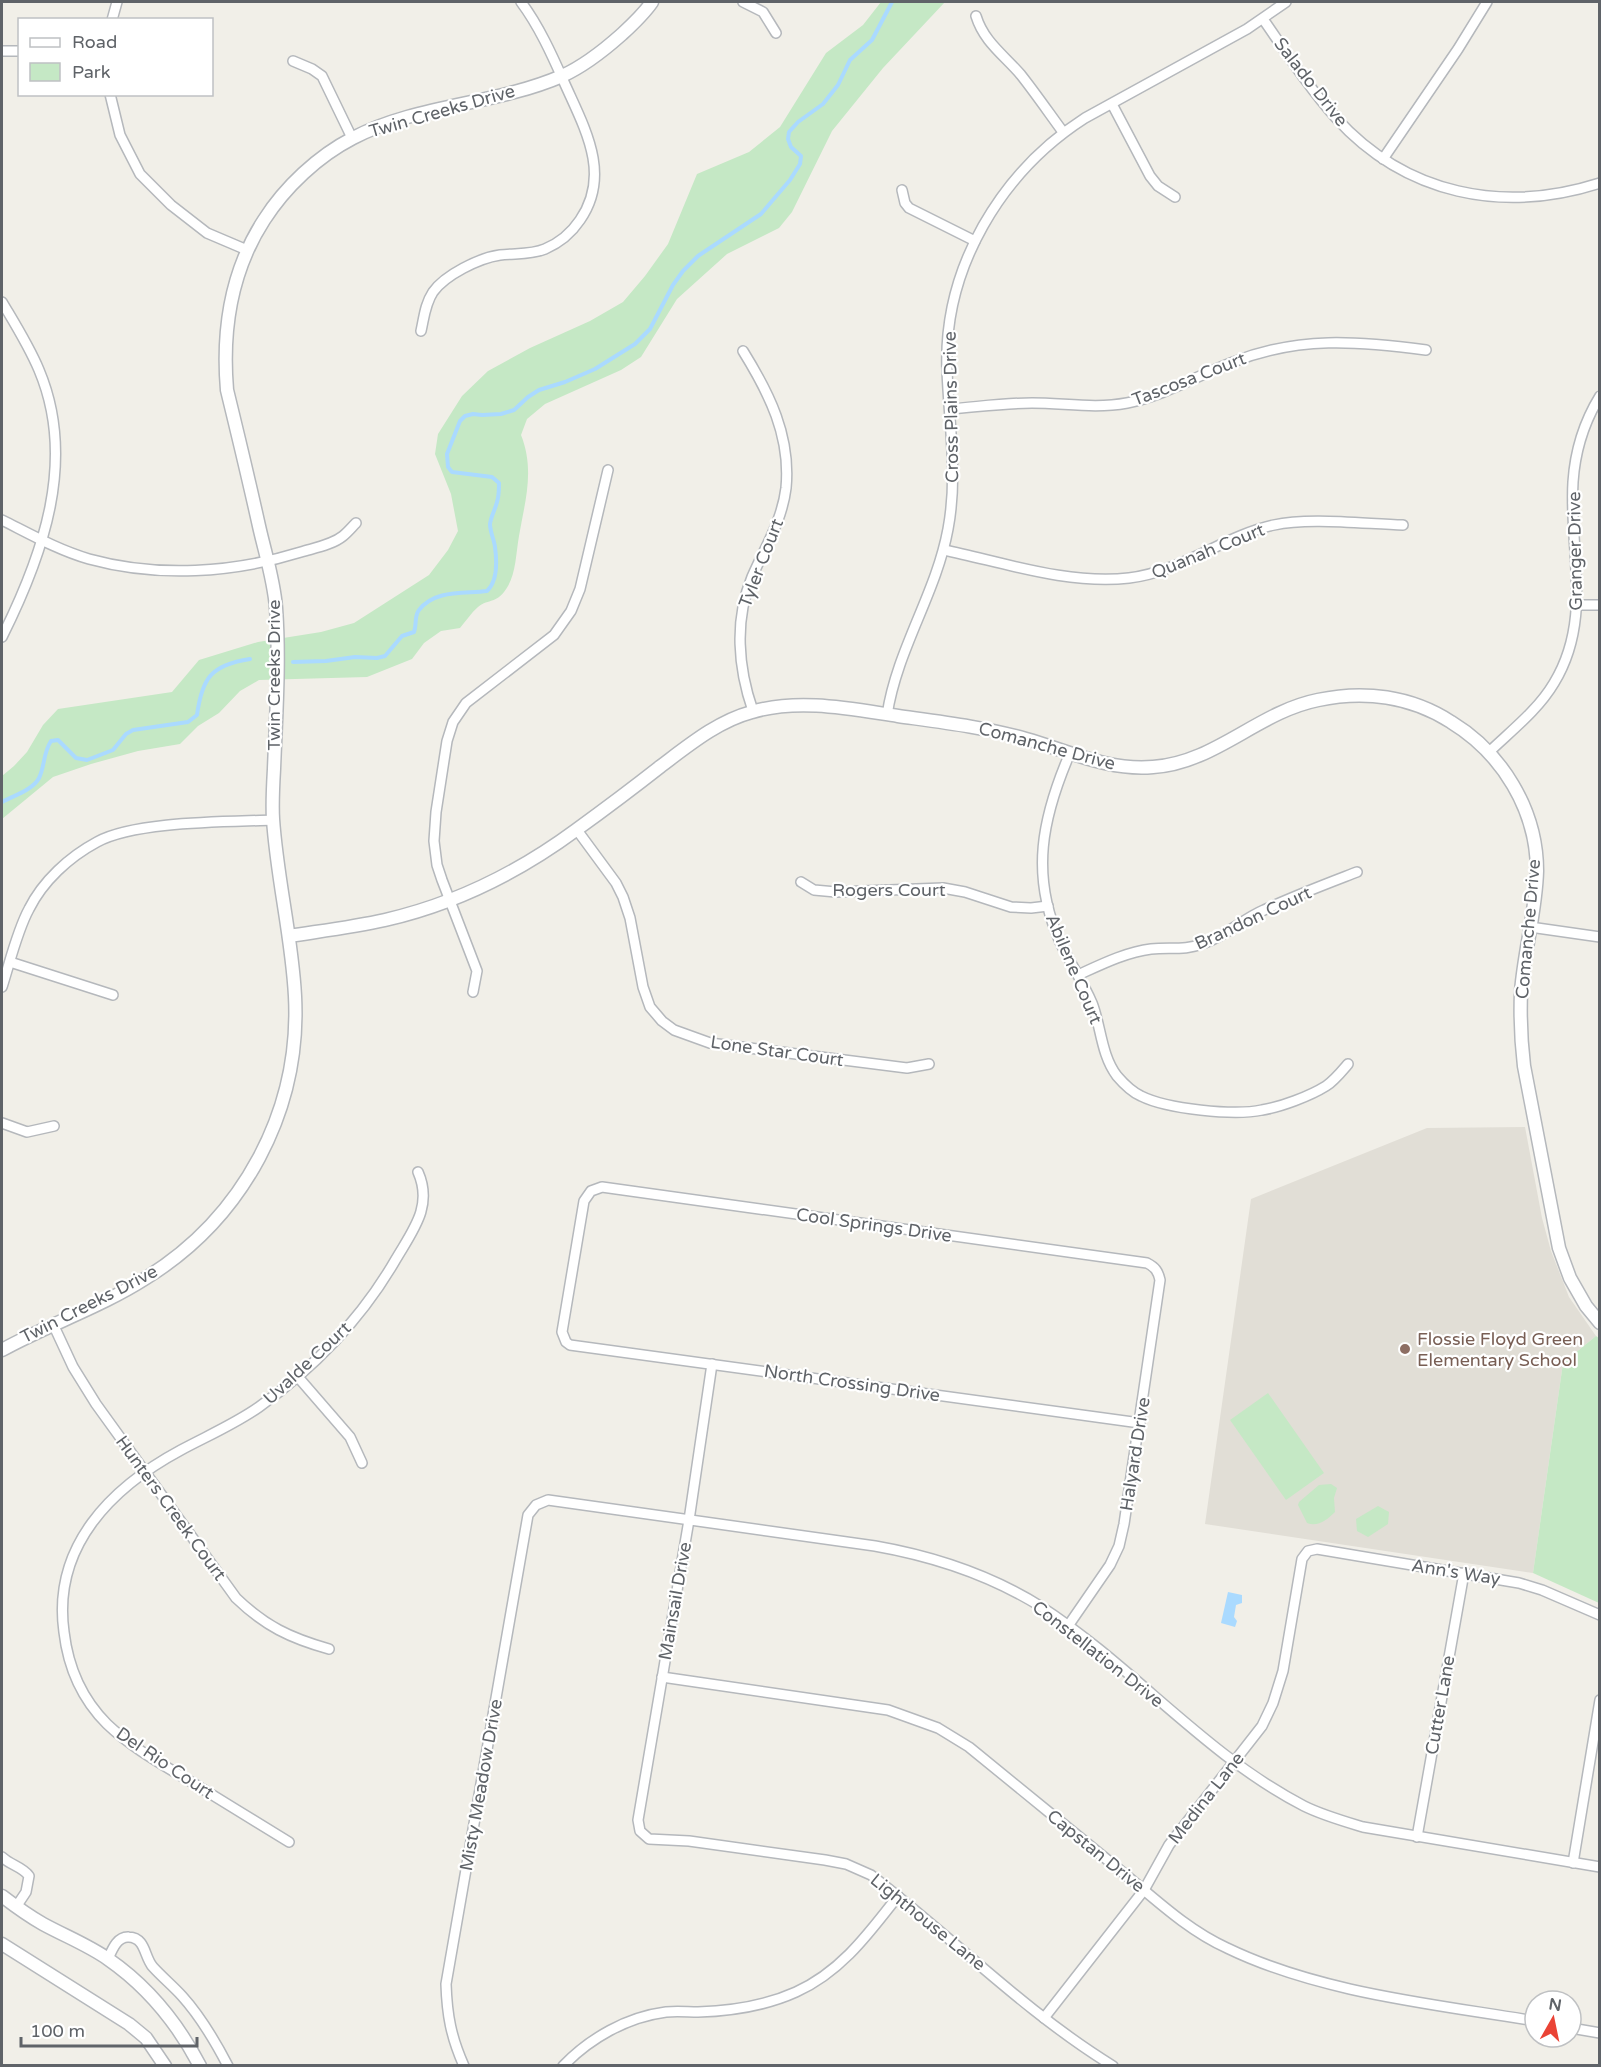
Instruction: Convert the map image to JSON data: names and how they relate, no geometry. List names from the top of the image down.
{
  "streets": {
    "street": [
      "Salado Drive",
      "Twin Creeks Drive",
      "Tascosa Court",
      "Cross Plains Drive",
      "Quanah Court",
      "Granger Drive",
      "Tyler Court",
      "Comanche Drive",
      "Rogers Court",
      "Brandon Court",
      "Abilene Court",
      "Lone Star Court",
      "Cool Springs Drive",
      "Uvalde Court",
      "North Crossing Drive",
      "Halyard Drive",
      "Hunters Creek Court",
      "Ann's Way",
      "Mainsail Drive",
      "Constellation Drive",
      "Cutter Lane",
      "Del Rio Court",
      "Misty Meadow Drive",
      "Medina Lane",
      "Capstan Drive",
      "Lighthouse Lane"
    ]
  },
  "crossings": [
    ["Salado Drive", "Cross Plains Drive"],
    ["Twin Creeks Drive", "Comanche Drive"],
    ["Twin Creeks Drive", "Hunters Creek Court"],
    ["Tascosa Court", "Cross Plains Drive"],
    ["Cross Plains Drive", "Quanah Court"],
    ["Cross Plains Drive", "Comanche Drive"],
    ["Granger Drive", "Comanche Drive"],
    ["Tyler Court", "Comanche Drive"],
    ["Comanche Drive", "Abilene Court"],
    ["Comanche Drive", "Lone Star Court"],
    ["Rogers Court", "Abilene Court"],
    ["Brandon Court", "Abilene Court"],
    ["Cool Springs Drive", "North Crossing Drive"],
    ["Cool Springs Drive", "Halyard Drive"],
    ["Uvalde Court", "Hunters Creek Court"],
    ["Uvalde Court", "Del Rio Court"],
    ["North Crossing Drive", "Halyard Drive"],
    ["North Crossing Drive", "Mainsail Drive"],
    ["Halyard Drive", "Constellation Drive"],
    ["Hunters Creek Court", "Del Rio Court"],
    ["Ann's Way", "Cutter Lane"],
    ["Ann's Way", "Medina Lane"],
    ["Mainsail Drive", "Constellation Drive"],
    ["Mainsail Drive", "Capstan Drive"],
    ["Mainsail Drive", "Lighthouse Lane"],
    ["Constellation Drive", "Cutter Lane"],
    ["Constellation Drive", "Misty Meadow Drive"],
    ["Constellation Drive", "Medina Lane"],
    ["Medina Lane", "Capstan Drive"],
    ["Medina Lane", "Lighthouse Lane"]
  ],
  "places": ["Flossie Floyd Green Elementary School"],
  "legend": ["Road", "Park"],
  "scale_bar": "100 m",
  "north": "top"
}
